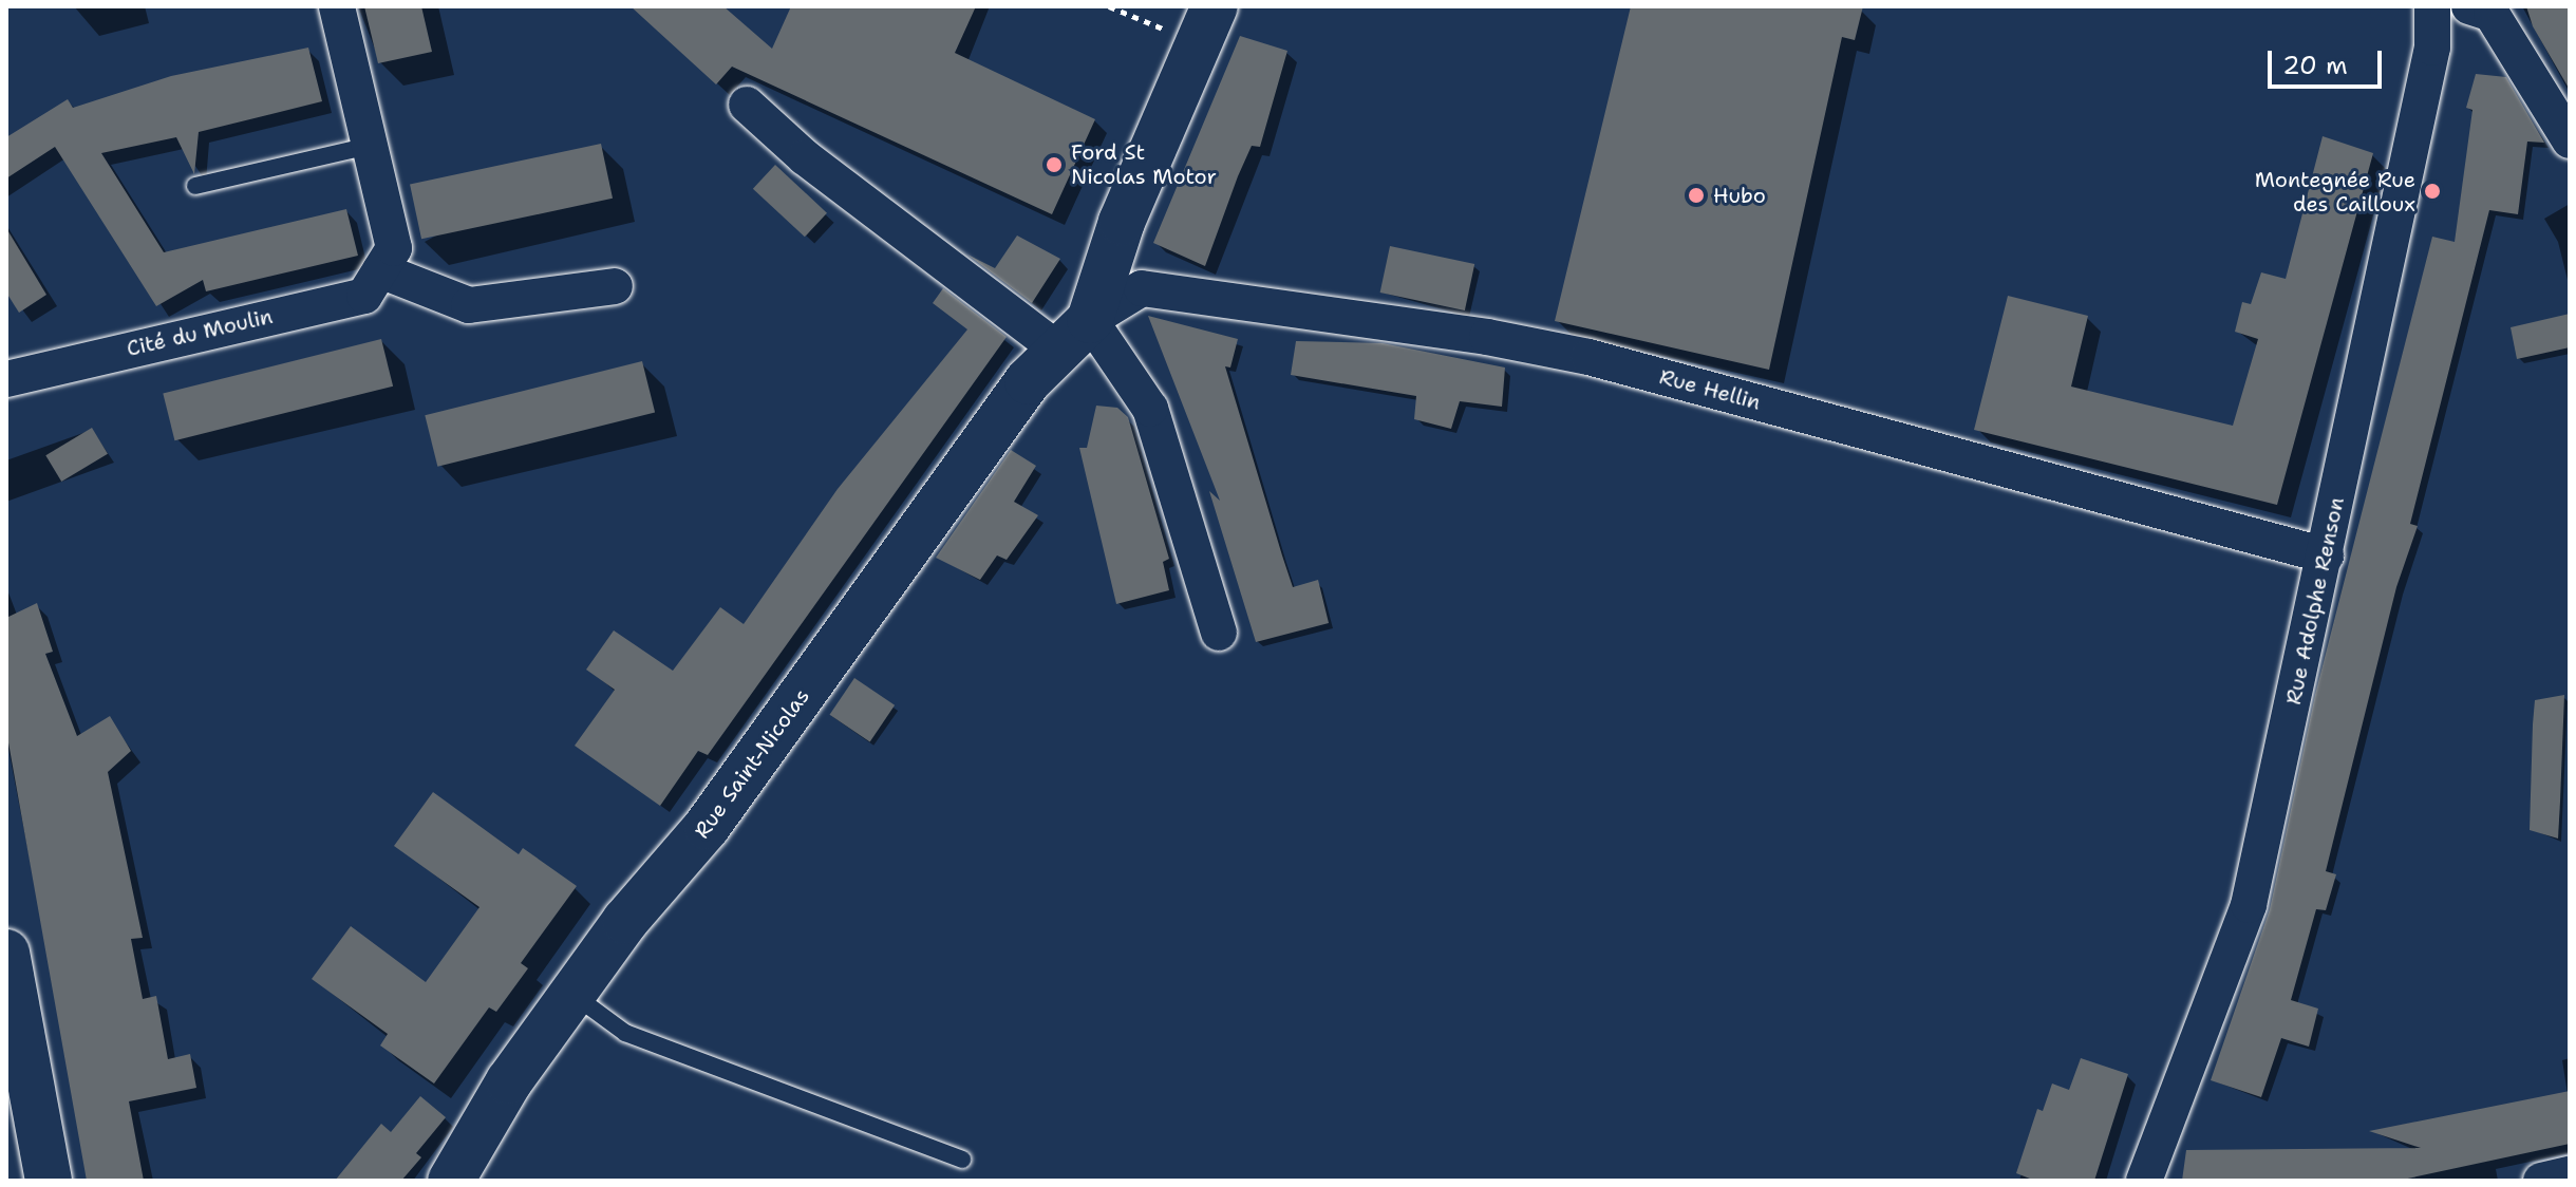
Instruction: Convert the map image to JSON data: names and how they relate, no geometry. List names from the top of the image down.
{
  "streets": {
    "street": [
      "Cité du Moulin",
      "Rue Hellin",
      "Rue Adolphe Renson",
      "Rue Saint-Nicolas"
    ]
  },
  "crossings": [
    ["Rue Hellin", "Rue Adolphe Renson"],
    ["Rue Hellin", "Rue Saint-Nicolas"]
  ],
  "places": ["Ford St Nicolas Motor", "Montegnée Rue des Cailloux", "Hubo"],
  "scale_bar": "20 m"
}
